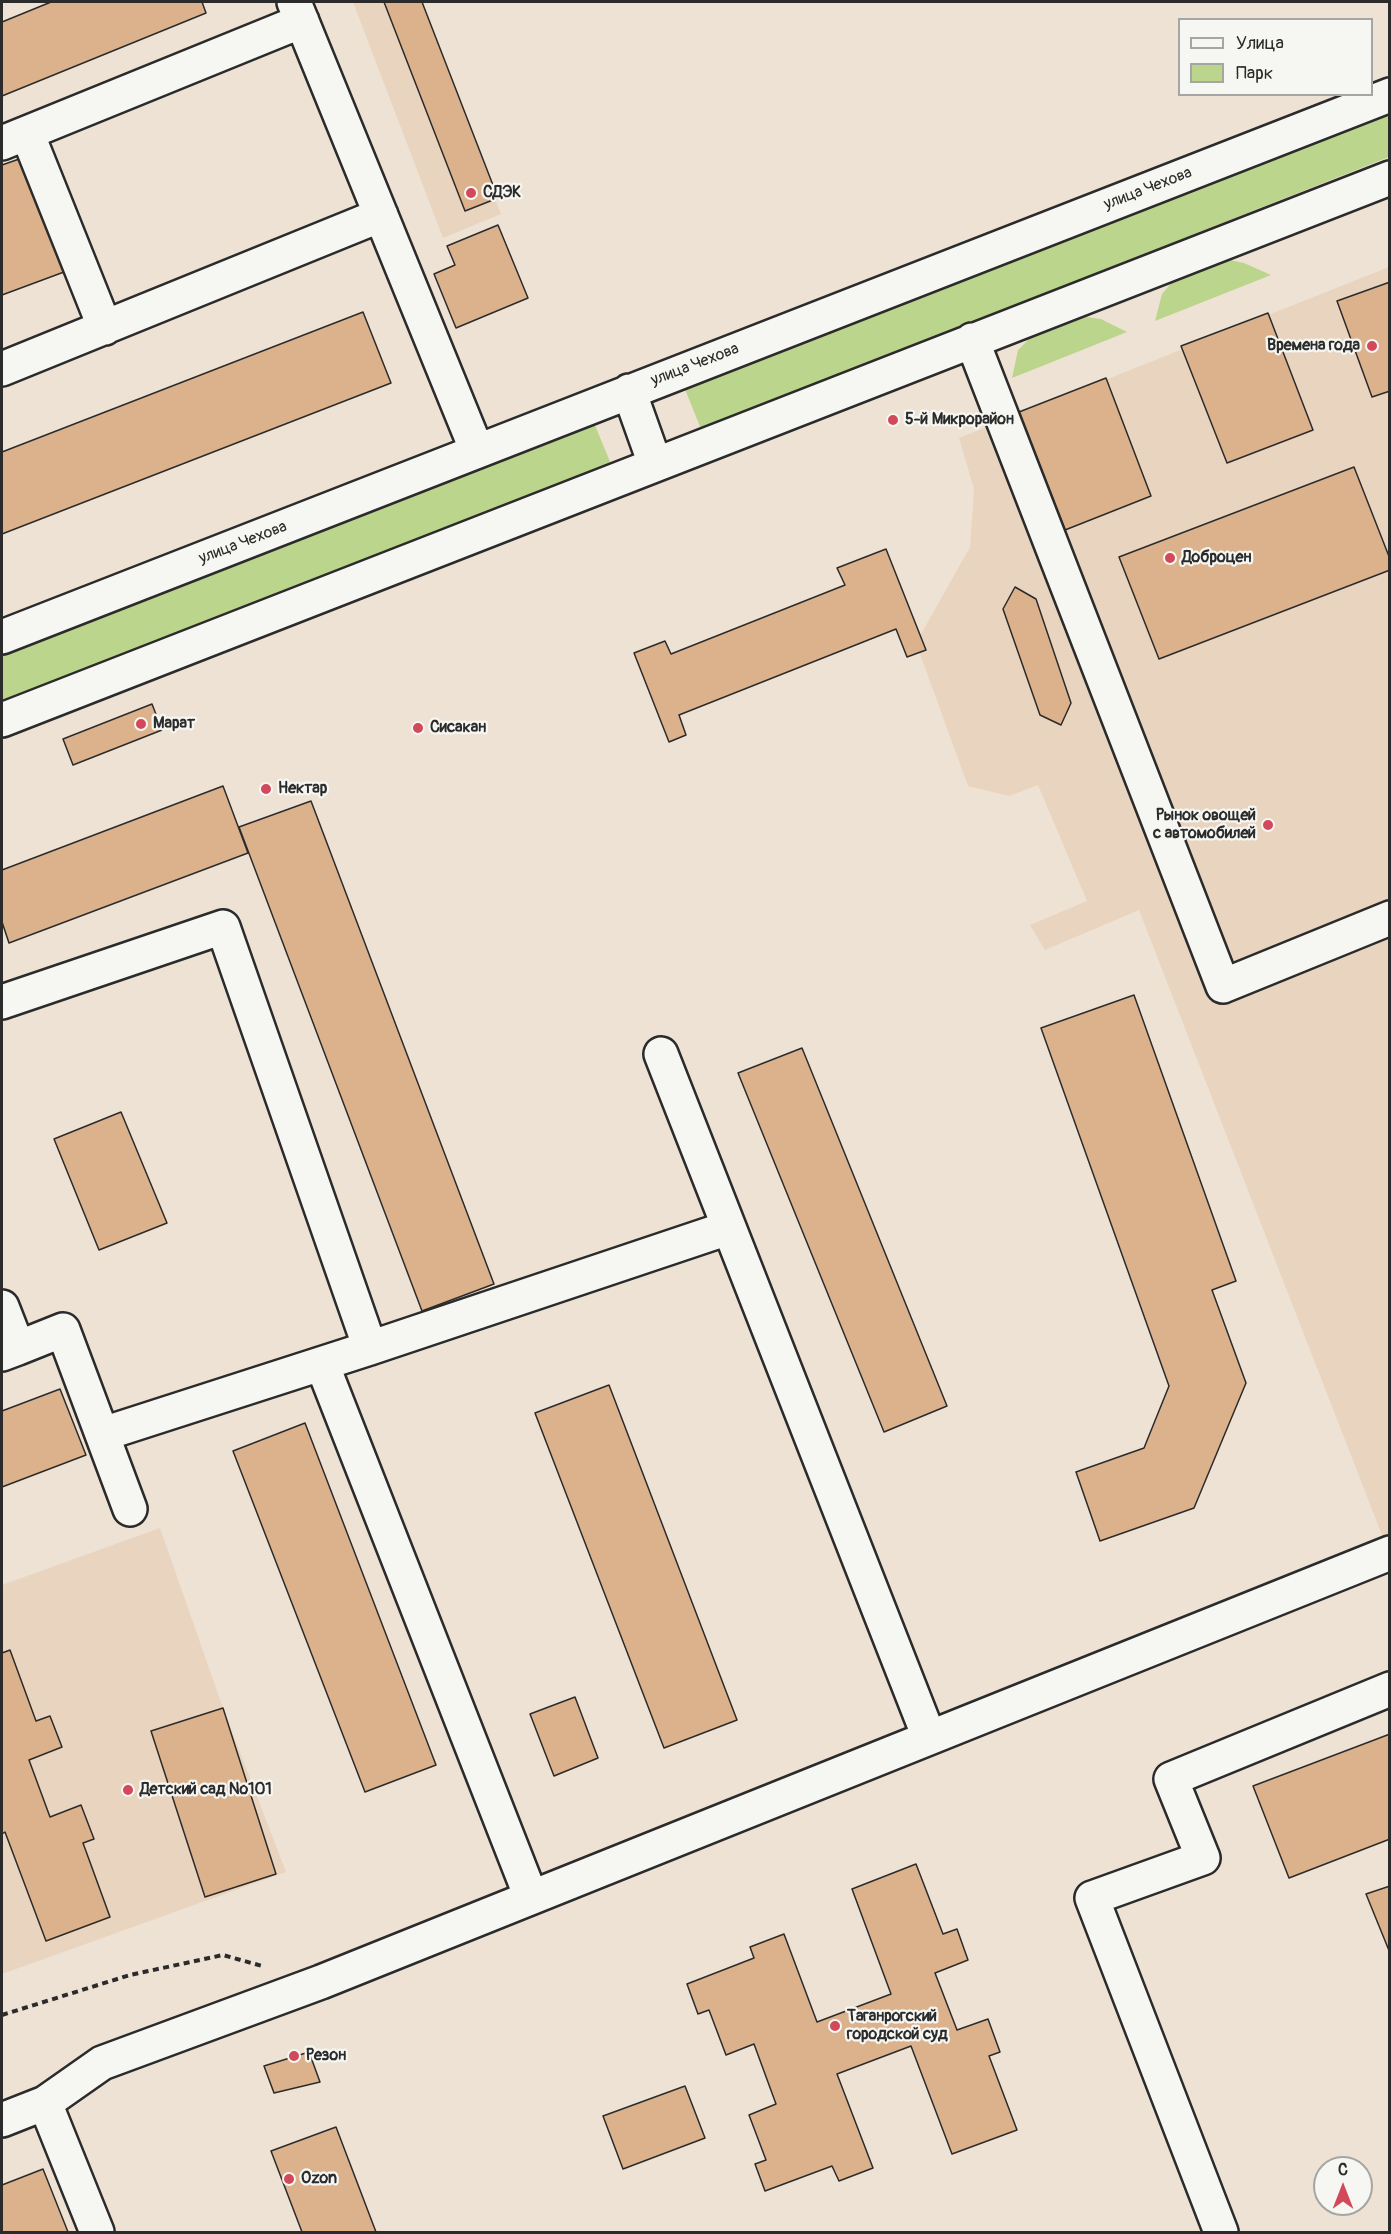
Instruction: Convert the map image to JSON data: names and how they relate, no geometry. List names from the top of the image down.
{
  "streets": {
    "street": ["улица Чехова"]
  },
  "places": [
    "СДЭК",
    "Времена года",
    "5-й Микрорайон",
    "Доброцен",
    "Марат",
    "Сисакан",
    "Нектар",
    "Рынок овощей с автомобилей",
    "Детский сад №101",
    "Таганрогский городской суд",
    "Резон",
    "Ozon"
  ],
  "legend": ["Улица", "Парк"],
  "north": "top"
}
